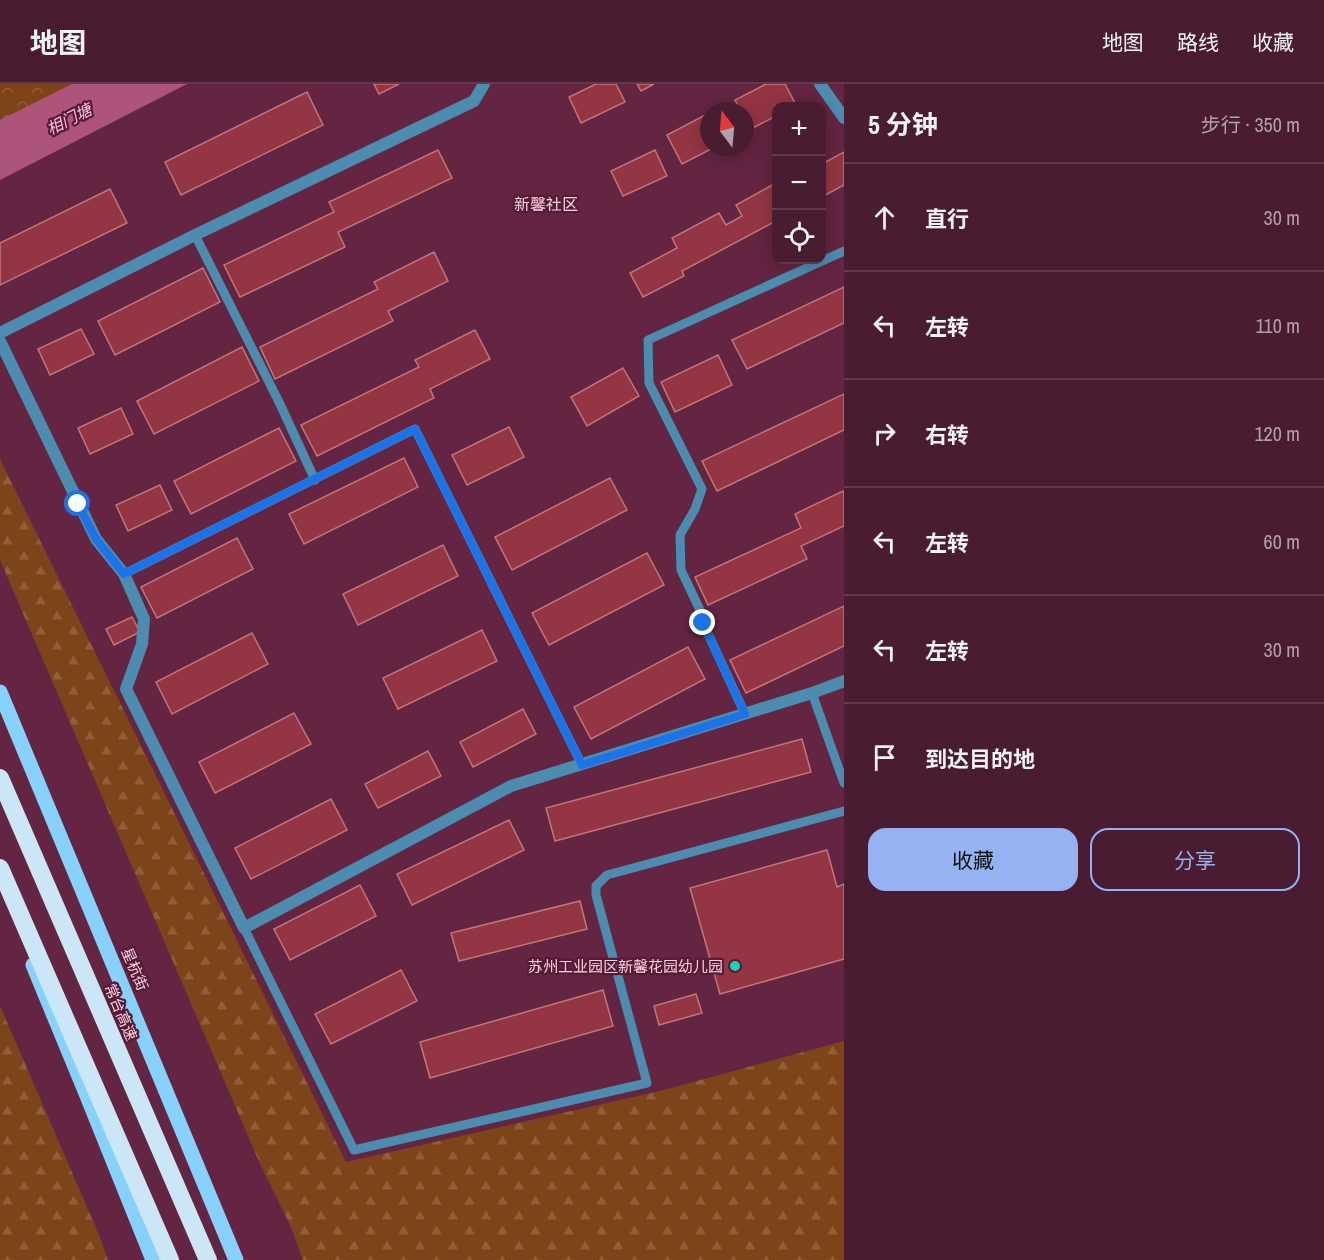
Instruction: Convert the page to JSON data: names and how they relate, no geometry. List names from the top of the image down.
{
  "streets": {
    "highway": ["常台高速"],
    "main road": ["星杭街"]
  },
  "districts": ["新馨社区"],
  "water": ["相门塘"],
  "places": ["苏州工业园区新馨花园幼儿园"],
  "north": "top",
  "page": {
    "header": "地图",
    "nav": ["地图", "路线", "收藏"],
    "heading": ["5 分钟", "步行 · 350 m"],
    "map_buttons": ["+", "−"],
    "list": [
      ["直行", "30 m"],
      ["左转", "110 m"],
      ["右转", "120 m"],
      ["左转", "60 m"],
      ["左转", "30 m"],
      "到达目的地"
    ],
    "buttons": ["收藏", "分享"]
  }
}
